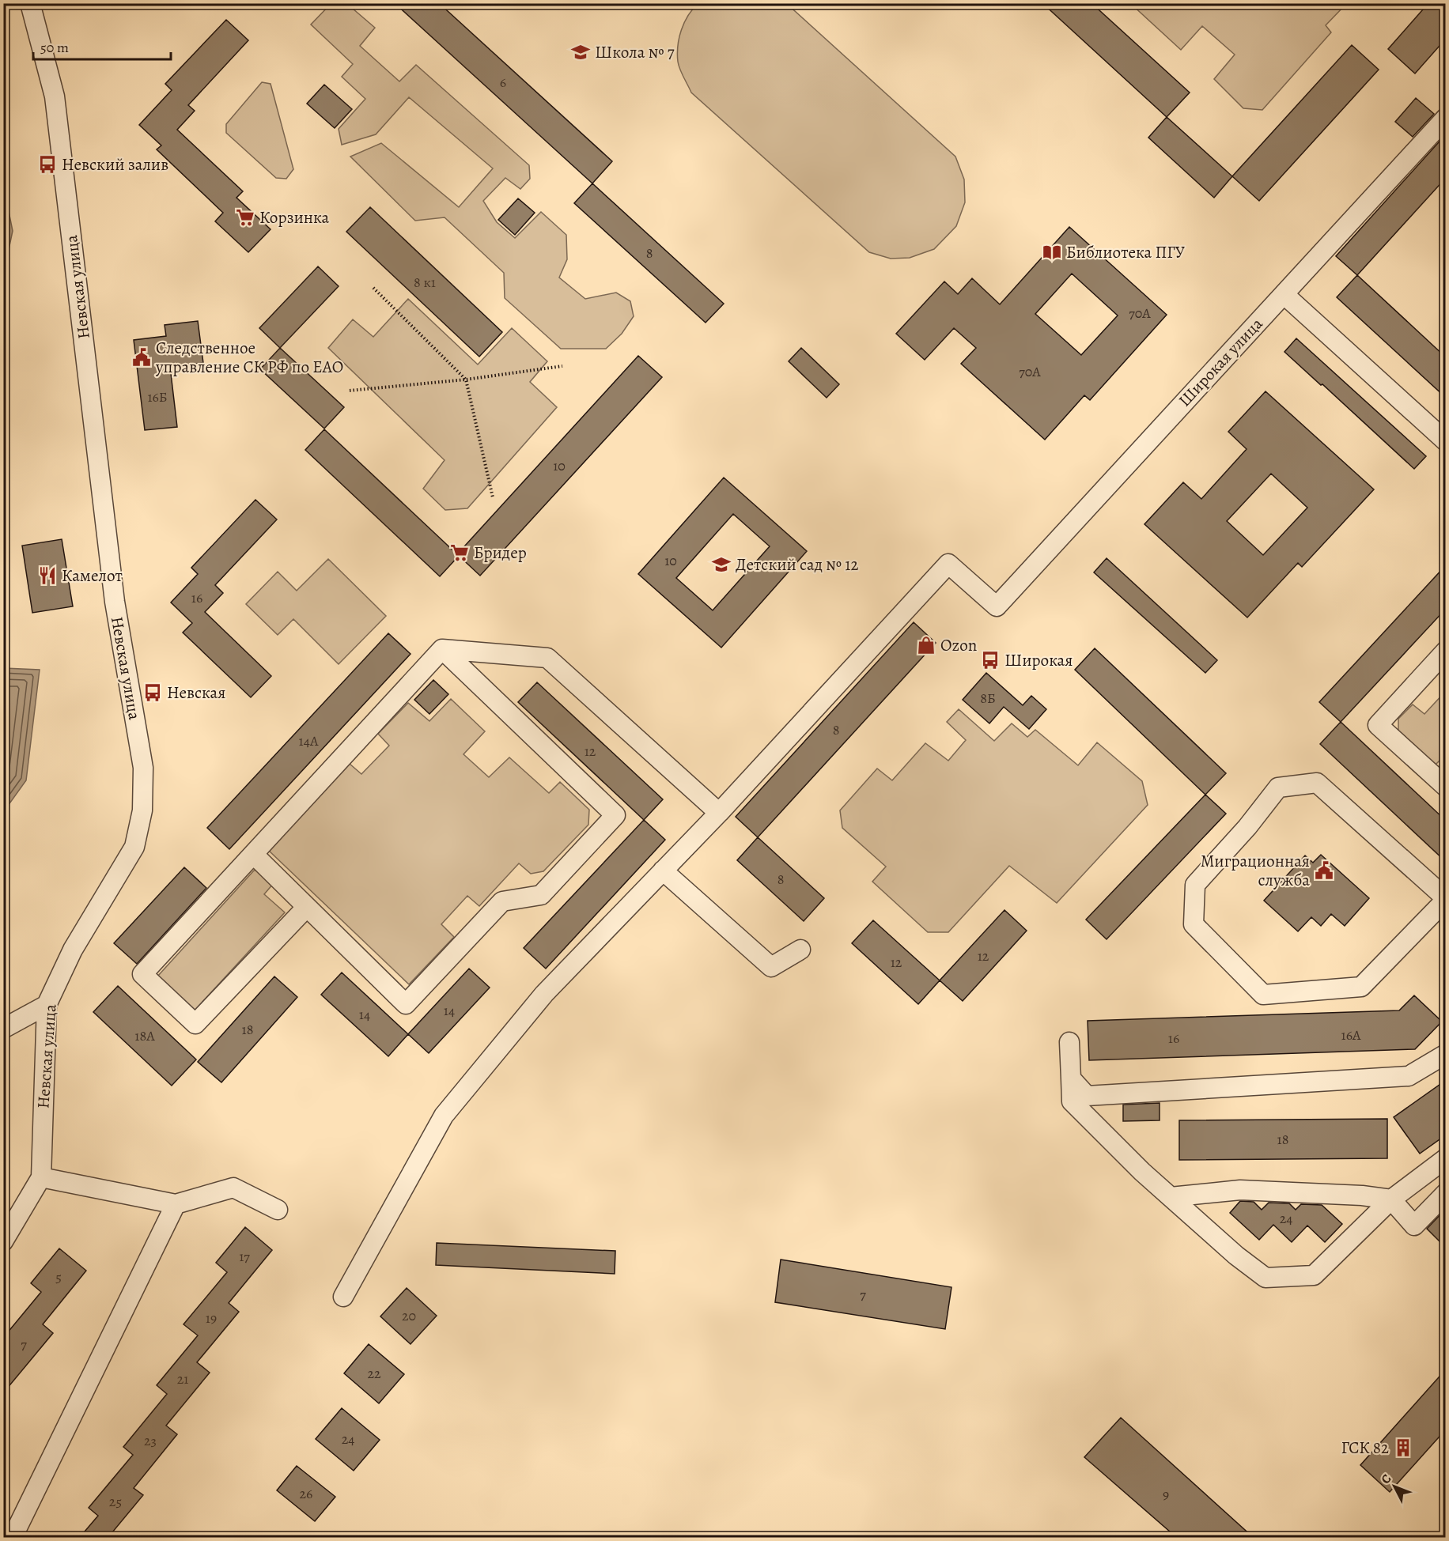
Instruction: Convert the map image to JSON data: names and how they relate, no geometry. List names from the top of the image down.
{
  "streets": {
    "street": ["Невская улица", "Широкая улица"]
  },
  "places": {
    "school or university": ["Школа № 7", "Детский сад № 12"],
    "bus stop": ["Невский залив", "Широкая", "Невская"],
    "supermarket": ["Корзинка", "Бридер"],
    "library": ["Библиотека ПГУ"],
    "public building": ["Следственное управление СК РФ по ЕАО", "Миграционная служба"],
    "restaurant": ["Камелот"],
    "shop": ["Ozon"],
    "building": ["ГСК 82"]
  },
  "house_numbers": [
    "6",
    "8",
    "8 к1",
    "70А",
    "70А",
    "16Б",
    "10",
    "10",
    "16",
    "8Б",
    "8",
    "14А",
    "12",
    "8",
    "12",
    "12",
    "14",
    "14",
    "18",
    "16А",
    "18А",
    "16",
    "18",
    "24",
    "17",
    "5",
    "7",
    "20",
    "19",
    "7",
    "22",
    "21",
    "24",
    "23",
    "26",
    "9",
    "25"
  ],
  "scale_bar": "50 m",
  "north": "top left"
}
